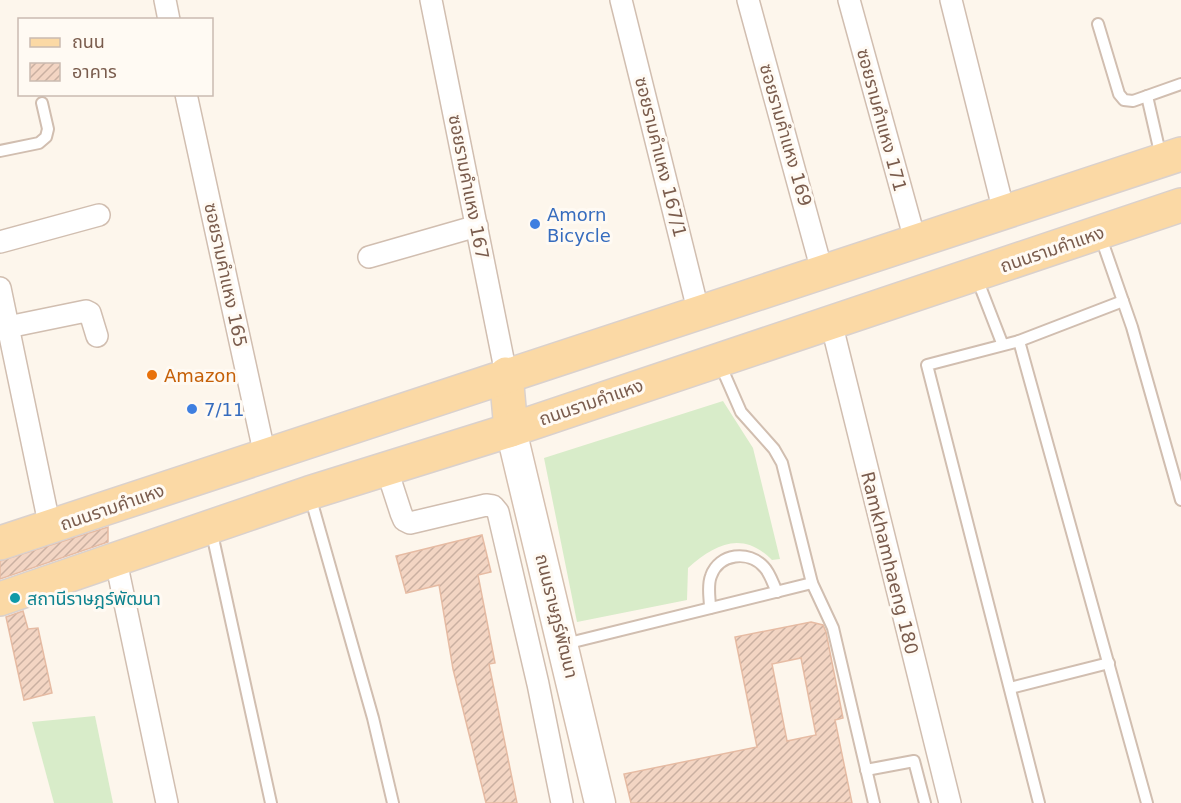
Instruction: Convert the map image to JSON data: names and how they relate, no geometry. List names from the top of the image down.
{
  "streets": {
    "main road": ["ถนนรามคำแหง"],
    "street": [
      "ซอยรามคำแหง 171",
      "ซอยรามคำแหง 169",
      "ซอยรามคำแหง 167/1",
      "ซอยรามคำแหง 167",
      "ซอยรามคำแหง 165",
      "Ramkhamhaeng 180",
      "ถนนราษฏร์พัฒนา"
    ]
  },
  "crossings": [
    ["ซอยรามคำแหง 171", "ถนนรามคำแหง"],
    ["ซอยรามคำแหง 169", "ถนนรามคำแหง"],
    ["ซอยรามคำแหง 167/1", "ถนนรามคำแหง"],
    ["ซอยรามคำแหง 167", "ถนนรามคำแหง"],
    ["ถนนรามคำแหง", "ซอยรามคำแหง 165"],
    ["ถนนรามคำแหง", "Ramkhamhaeng 180"],
    ["ถนนรามคำแหง", "ถนนราษฏร์พัฒนา"]
  ],
  "places": [
    "Amorn Bicycle",
    "Amazon",
    "7/11",
    "สถานีราษฎร์พัฒนา"
  ],
  "legend": ["ถนน", "อาคาร"]
}
